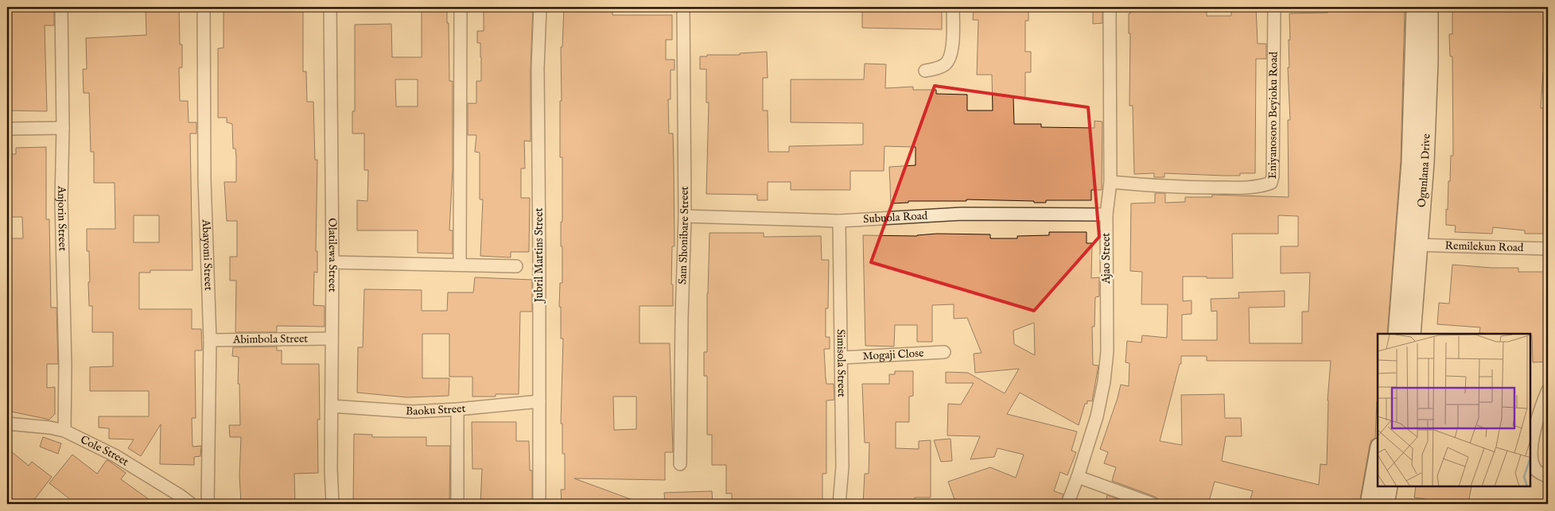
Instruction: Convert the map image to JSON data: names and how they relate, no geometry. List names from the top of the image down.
{
  "streets": {
    "main road": ["Ogunlana Drive"],
    "street": [
      "Eniyanosoro Beyioku Road",
      "Subuola Road",
      "Anjorin Street",
      "Sam Shonibare Street",
      "Remilekun Road",
      "Jubril Martins Street",
      "Abayomi Street",
      "Olatilewa Street",
      "Ajao Street",
      "Abimbola Street",
      "Mogaji Close",
      "Simisola Street",
      "Baoku Street",
      "Cole Street"
    ]
  },
  "crossings": [
    ["Eniyanosoro Beyioku Road", "Ajao Street"],
    ["Ogunlana Drive", "Remilekun Road"],
    ["Subuola Road", "Sam Shonibare Street"],
    ["Subuola Road", "Ajao Street"],
    ["Subuola Road", "Simisola Street"],
    ["Anjorin Street", "Cole Street"],
    ["Jubril Martins Street", "Baoku Street"],
    ["Abayomi Street", "Abimbola Street"],
    ["Olatilewa Street", "Abimbola Street"],
    ["Olatilewa Street", "Baoku Street"],
    ["Mogaji Close", "Simisola Street"]
  ]
}
